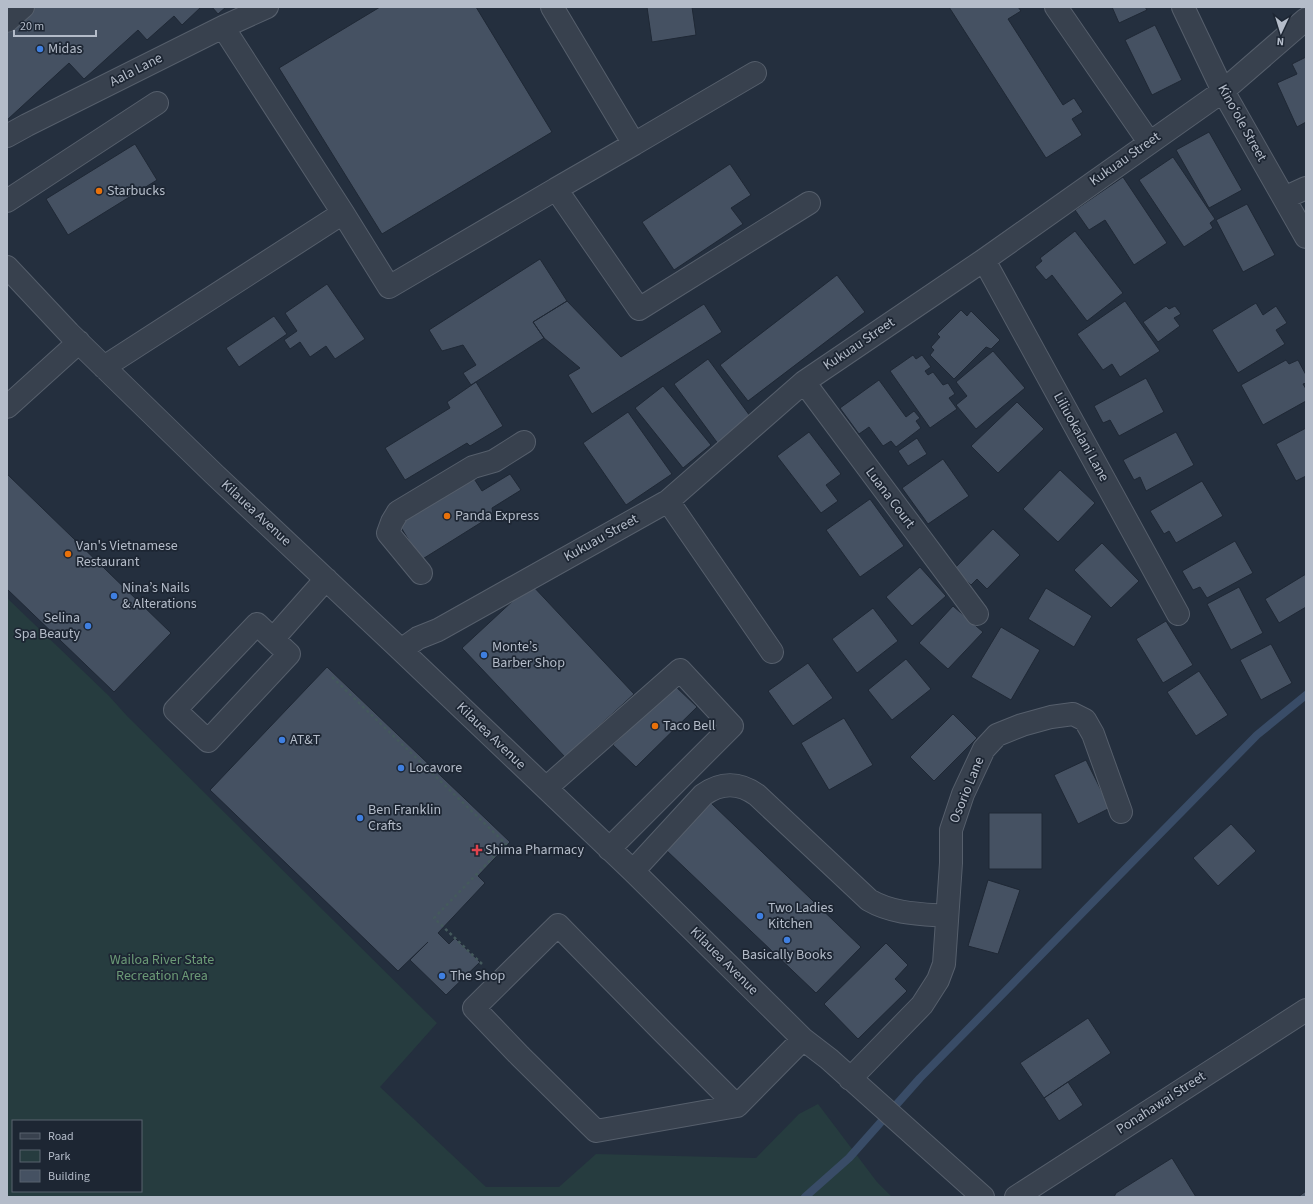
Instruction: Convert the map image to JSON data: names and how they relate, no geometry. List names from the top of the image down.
{
  "streets": {
    "street": [
      "Aala Lane",
      "Kinoʻole Street",
      "Kukuau Street",
      "Liliuokalani Lane",
      "Luana Court",
      "Kilauea Avenue",
      "Osorio Lane",
      "Ponahawai Street"
    ]
  },
  "crossings": [
    ["Kinoʻole Street", "Kukuau Street"],
    ["Kukuau Street", "Liliuokalani Lane"],
    ["Kukuau Street", "Luana Court"],
    ["Kukuau Street", "Kilauea Avenue"],
    ["Kilauea Avenue", "Osorio Lane"]
  ],
  "parks": ["Wailoa River State Recreation Area"],
  "places": {
    "other": [
      "Midas",
      "Starbucks",
      "Panda Express",
      "Van's Vietnamese Restaurant",
      "Nina’s Nails & Alterations",
      "Selina Spa Beauty",
      "Monte’s Barber Shop",
      "Taco Bell",
      "AT&T",
      "Locavore",
      "Ben Franklin Crafts",
      "Two Ladies Kitchen",
      "Basically Books",
      "The Shop"
    ],
    "health": ["Shima Pharmacy"]
  },
  "legend": ["Road", "Park", "Building"],
  "scale_bar": "20 m",
  "north": "bottom"
}
